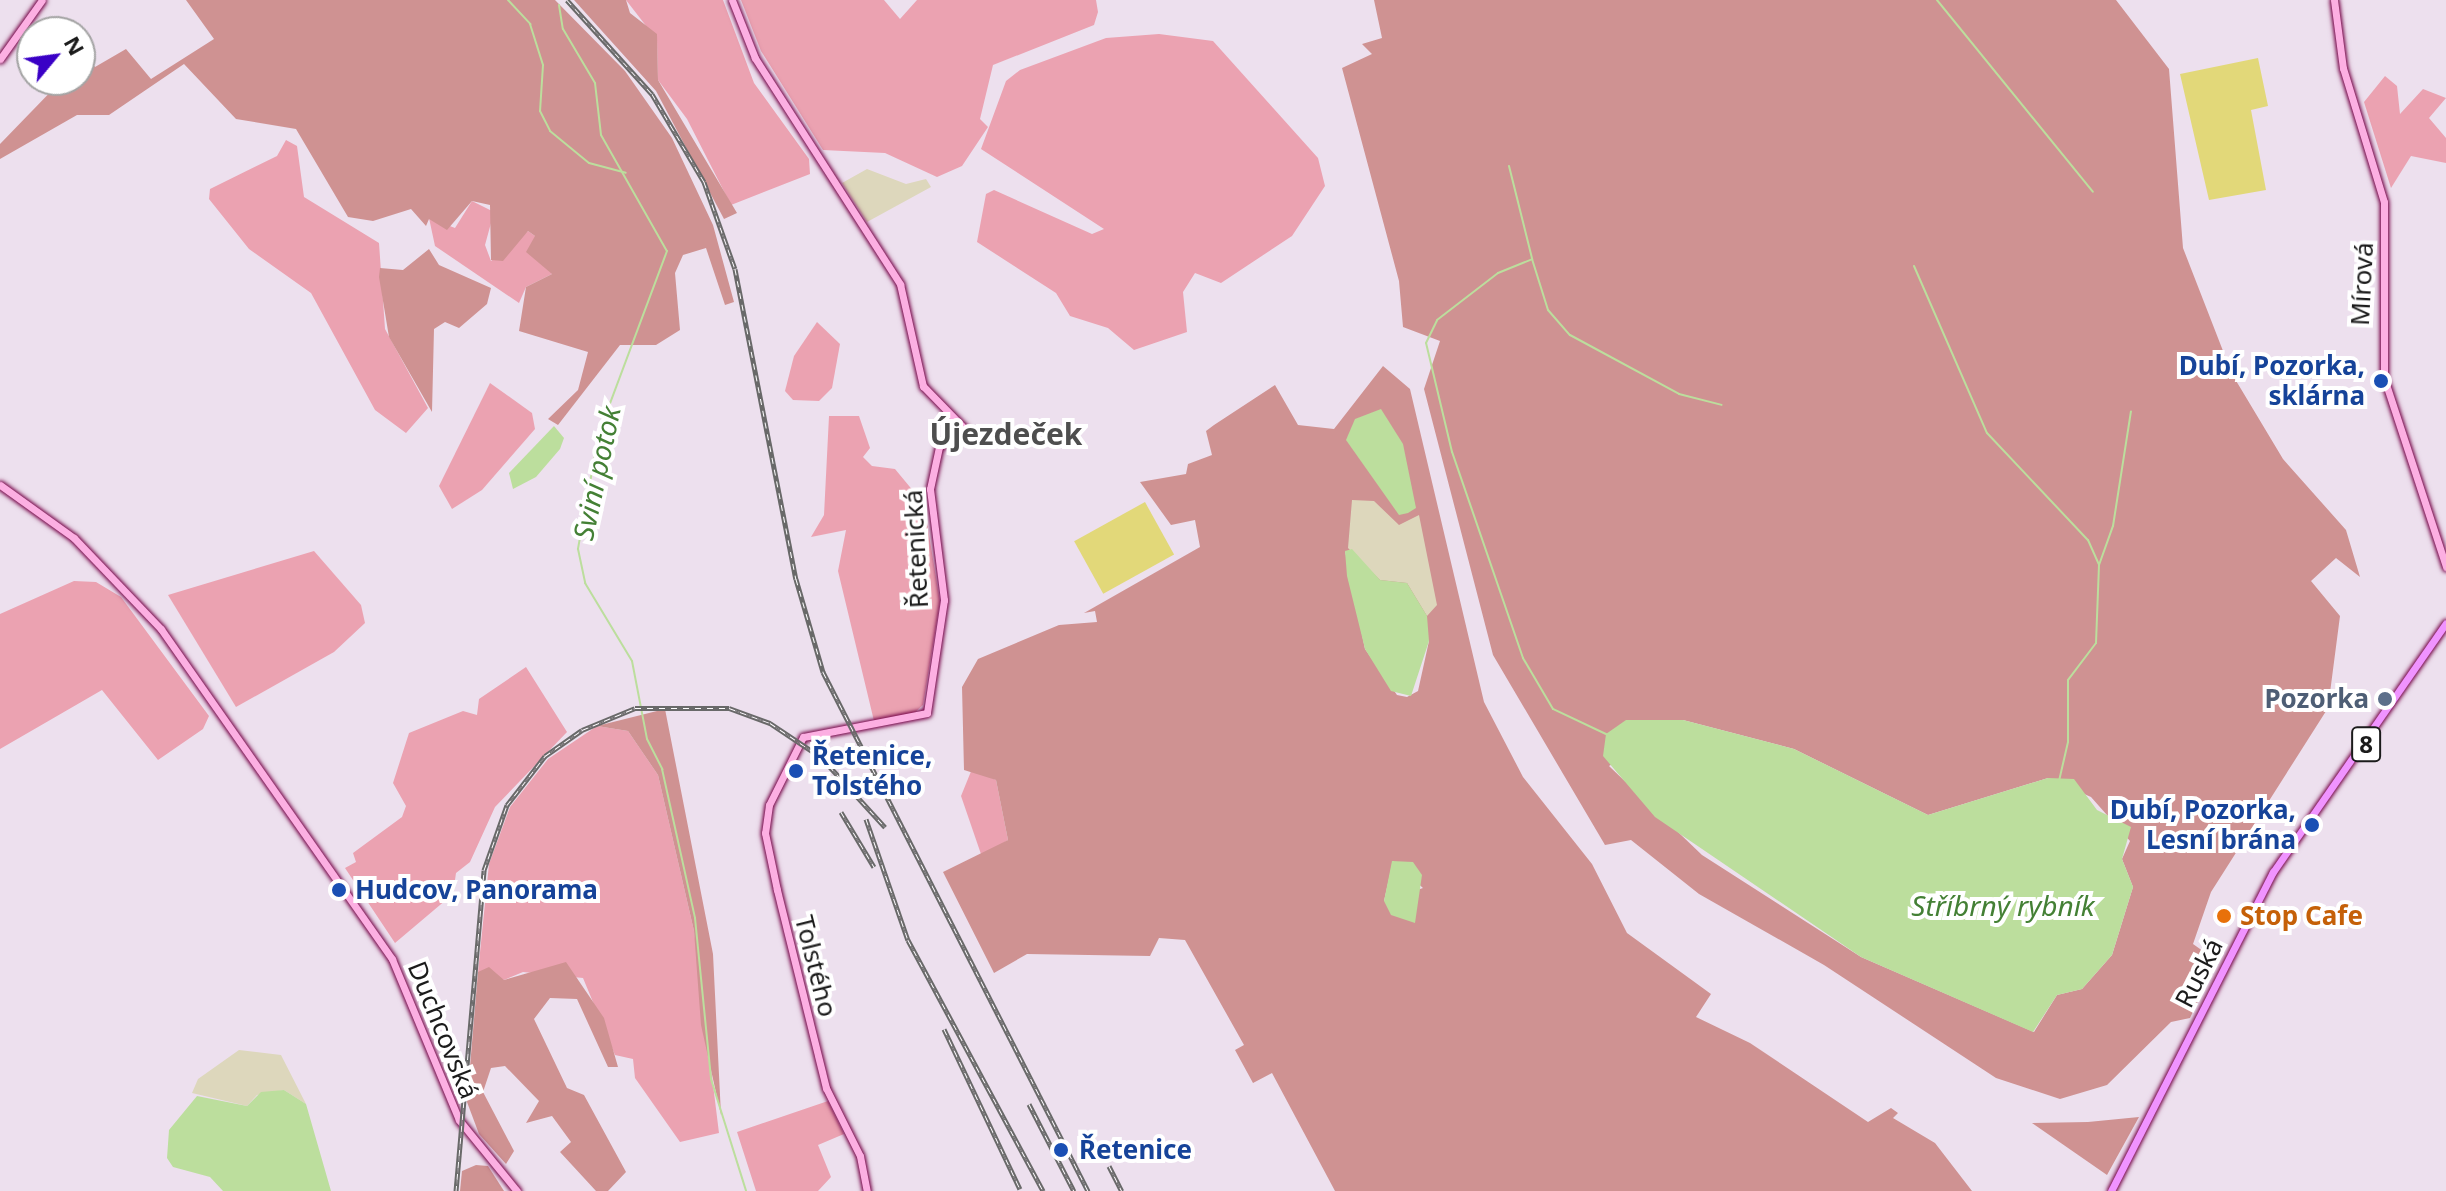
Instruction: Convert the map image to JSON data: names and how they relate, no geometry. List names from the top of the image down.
{
  "streets": {
    "main road": ["8", "Ruská"],
    "street": [
      "Mírová",
      "Řetenická",
      "Tolstého",
      "Duchcovská"
    ]
  },
  "crossings": [
    ["Řetenická", "Tolstého"]
  ],
  "districts": ["Újezdeček"],
  "water": ["Sviní potok", "Stříbrný rybník"],
  "places": [
    "Dubí, Pozorka, sklárna",
    "Pozorka",
    "Řetenice, Tolstého",
    "Dubí, Pozorka, Lesní brána",
    "Hudcov, Panorama",
    "Stop Cafe",
    "Řetenice"
  ],
  "north": "top right"
}
